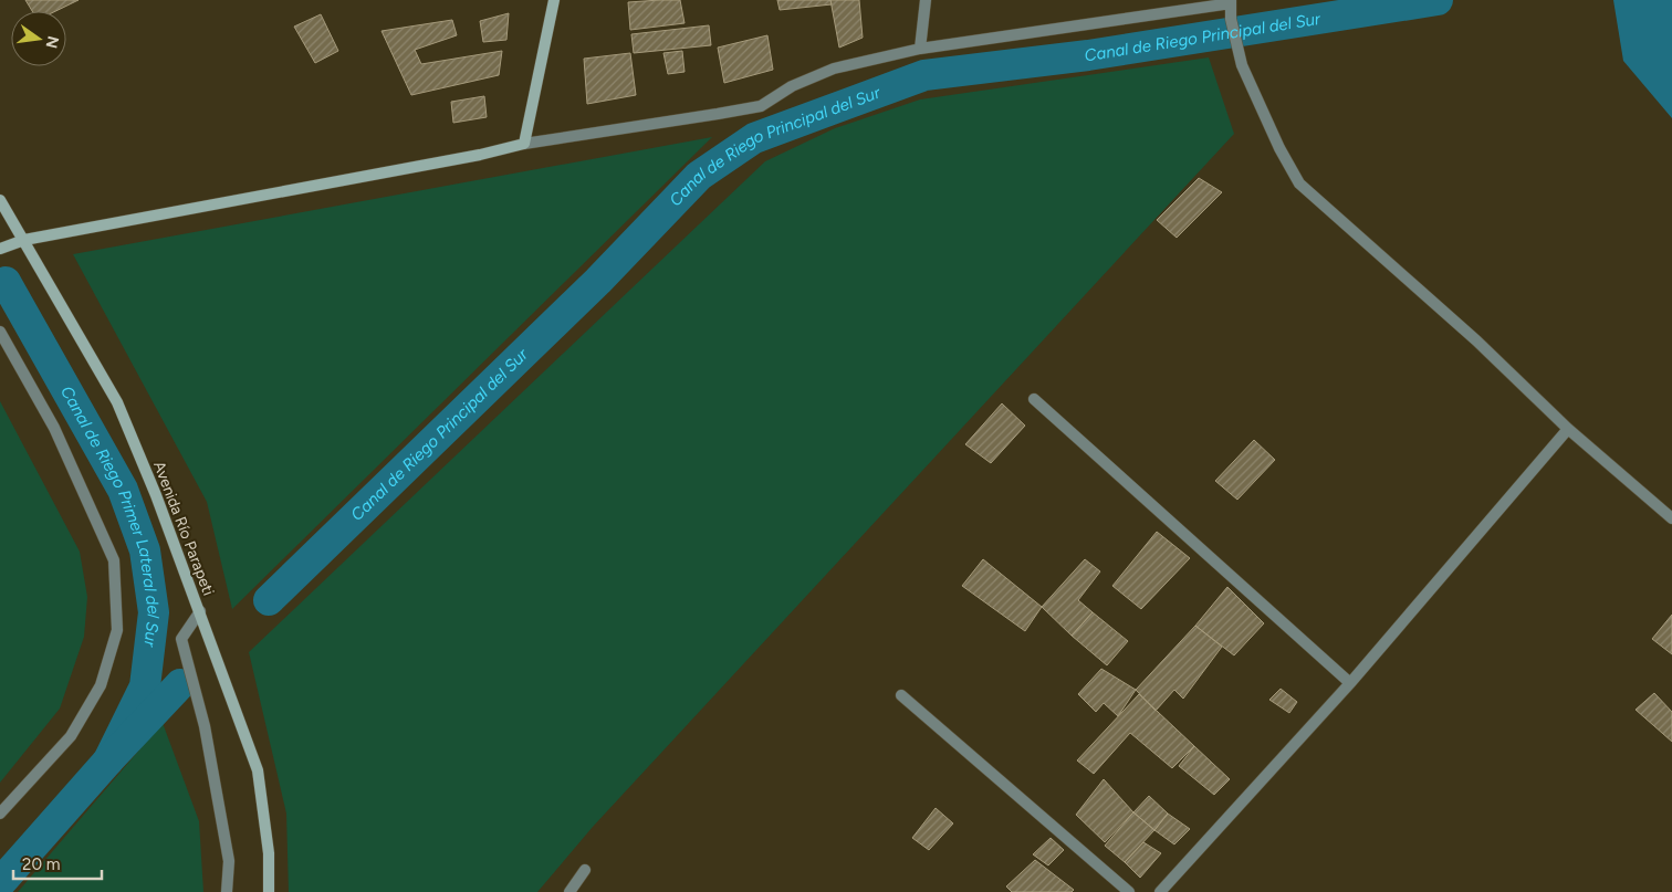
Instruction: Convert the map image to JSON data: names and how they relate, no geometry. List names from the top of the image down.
{
  "streets": {
    "main road": ["Avenida Río Parapeti"]
  },
  "water": ["Canal de Riego Principal del Sur", "Canal de Riego Primer Lateral del Sur"],
  "scale_bar": "20 m",
  "north": "right"
}
